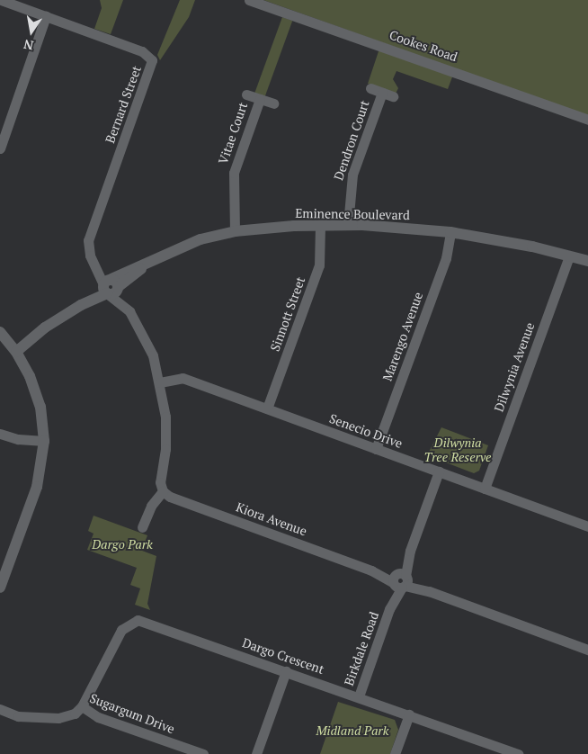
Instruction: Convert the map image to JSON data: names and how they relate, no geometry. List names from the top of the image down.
{
  "streets": {
    "street": [
      "Cookes Road",
      "Bernard Street",
      "Vitae Court",
      "Dendron Court",
      "Eminence Boulevard",
      "Sinnott Street",
      "Marengo Avenue",
      "Dilwynia Avenue",
      "Senecio Drive",
      "Kiora Avenue",
      "Birkdale Road",
      "Dargo Crescent",
      "Sugargum Drive"
    ]
  },
  "crossings": [
    ["Bernard Street", "Eminence Boulevard"],
    ["Vitae Court", "Eminence Boulevard"],
    ["Dendron Court", "Eminence Boulevard"],
    ["Eminence Boulevard", "Sinnott Street"],
    ["Eminence Boulevard", "Marengo Avenue"],
    ["Eminence Boulevard", "Dilwynia Avenue"],
    ["Sinnott Street", "Senecio Drive"],
    ["Marengo Avenue", "Senecio Drive"],
    ["Dilwynia Avenue", "Senecio Drive"],
    ["Senecio Drive", "Birkdale Road"],
    ["Kiora Avenue", "Birkdale Road"],
    ["Birkdale Road", "Dargo Crescent"],
    ["Dargo Crescent", "Sugargum Drive"]
  ],
  "parks": ["Dilwynia Tree Reserve", "Dargo Park", "Midland Park"],
  "north": "bottom"
}
